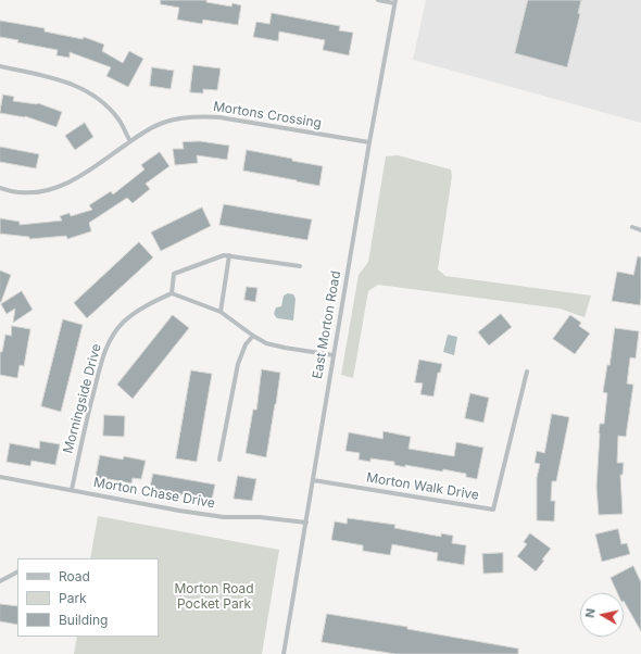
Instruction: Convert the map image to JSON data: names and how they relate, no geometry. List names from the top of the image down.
{
  "streets": {
    "street": [
      "Mortons Crossing",
      "East Morton Road",
      "Morningside Drive",
      "Morton Walk Drive",
      "Morton Chase Drive"
    ]
  },
  "crossings": [
    ["Mortons Crossing", "East Morton Road"],
    ["East Morton Road", "Morton Walk Drive"],
    ["East Morton Road", "Morton Chase Drive"],
    ["Morningside Drive", "Morton Chase Drive"]
  ],
  "parks": ["Morton Road Pocket Park"],
  "legend": ["Road", "Park", "Building"],
  "north": "left"
}
